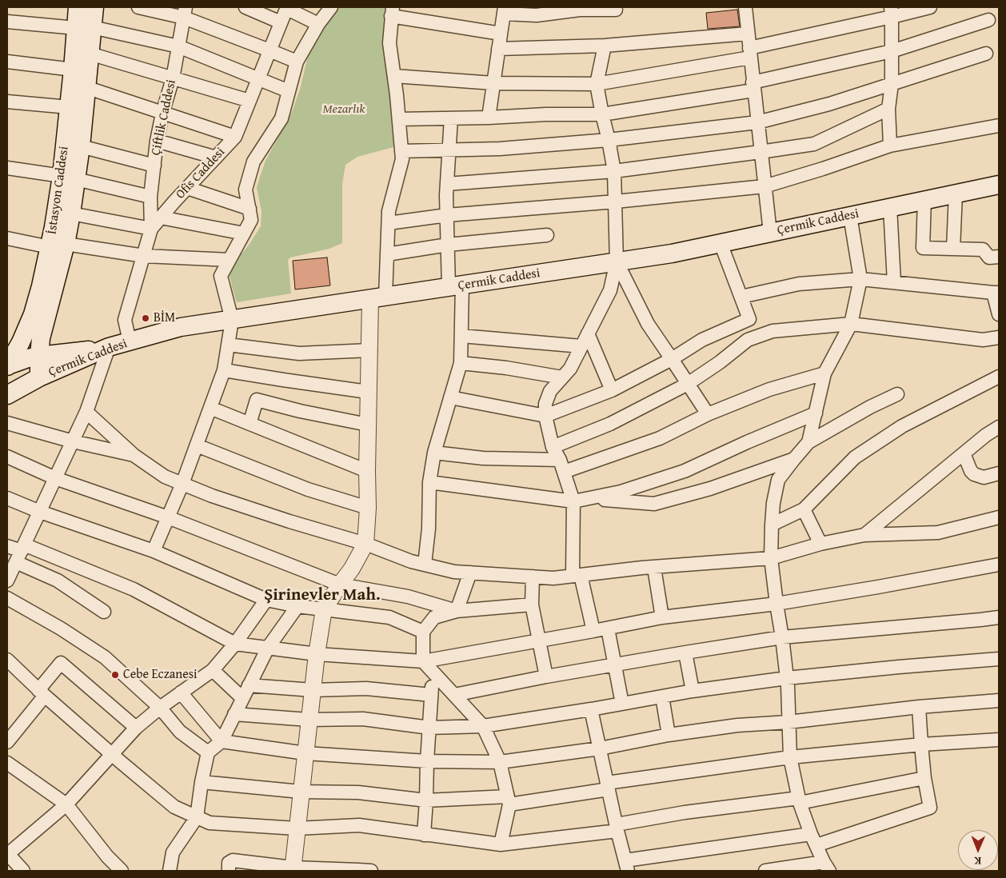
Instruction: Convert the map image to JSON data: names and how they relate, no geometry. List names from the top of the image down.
{
  "streets": {
    "main road": ["İstasyon Caddesi", "Çermik Caddesi"],
    "street": ["Çiftlik Caddesi", "Ofis Caddesi"]
  },
  "crossings": [
    ["Çiftlik Caddesi", "Ofis Caddesi"],
    ["Ofis Caddesi", "Çermik Caddesi"]
  ],
  "districts": ["Şirinevler Mah."],
  "parks": ["Mezarlık"],
  "places": ["BİM", "Cebe Eczanesi"],
  "north": "bottom"
}
